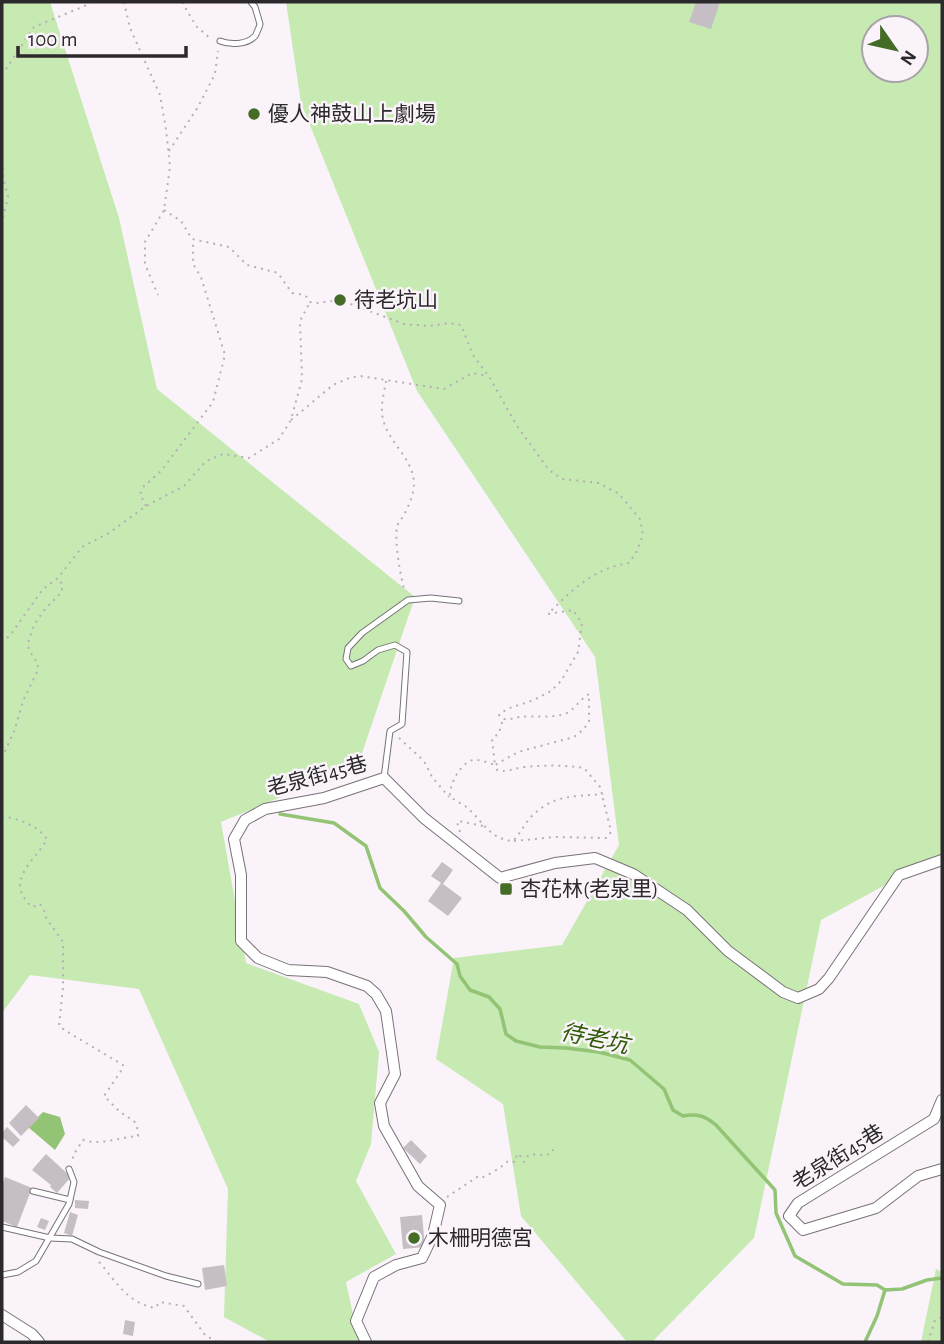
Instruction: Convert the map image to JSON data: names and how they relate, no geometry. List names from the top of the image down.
{
  "streets": {
    "street": ["老泉街45巷"]
  },
  "water": ["待老坑"],
  "places": {
    "other": ["優人神鼓山上劇場", "待老坑山", "木柵明德宮"],
    "transit": ["杏花林(老泉里)"]
  },
  "scale_bar": "100 m",
  "north": "bottom right"
}
